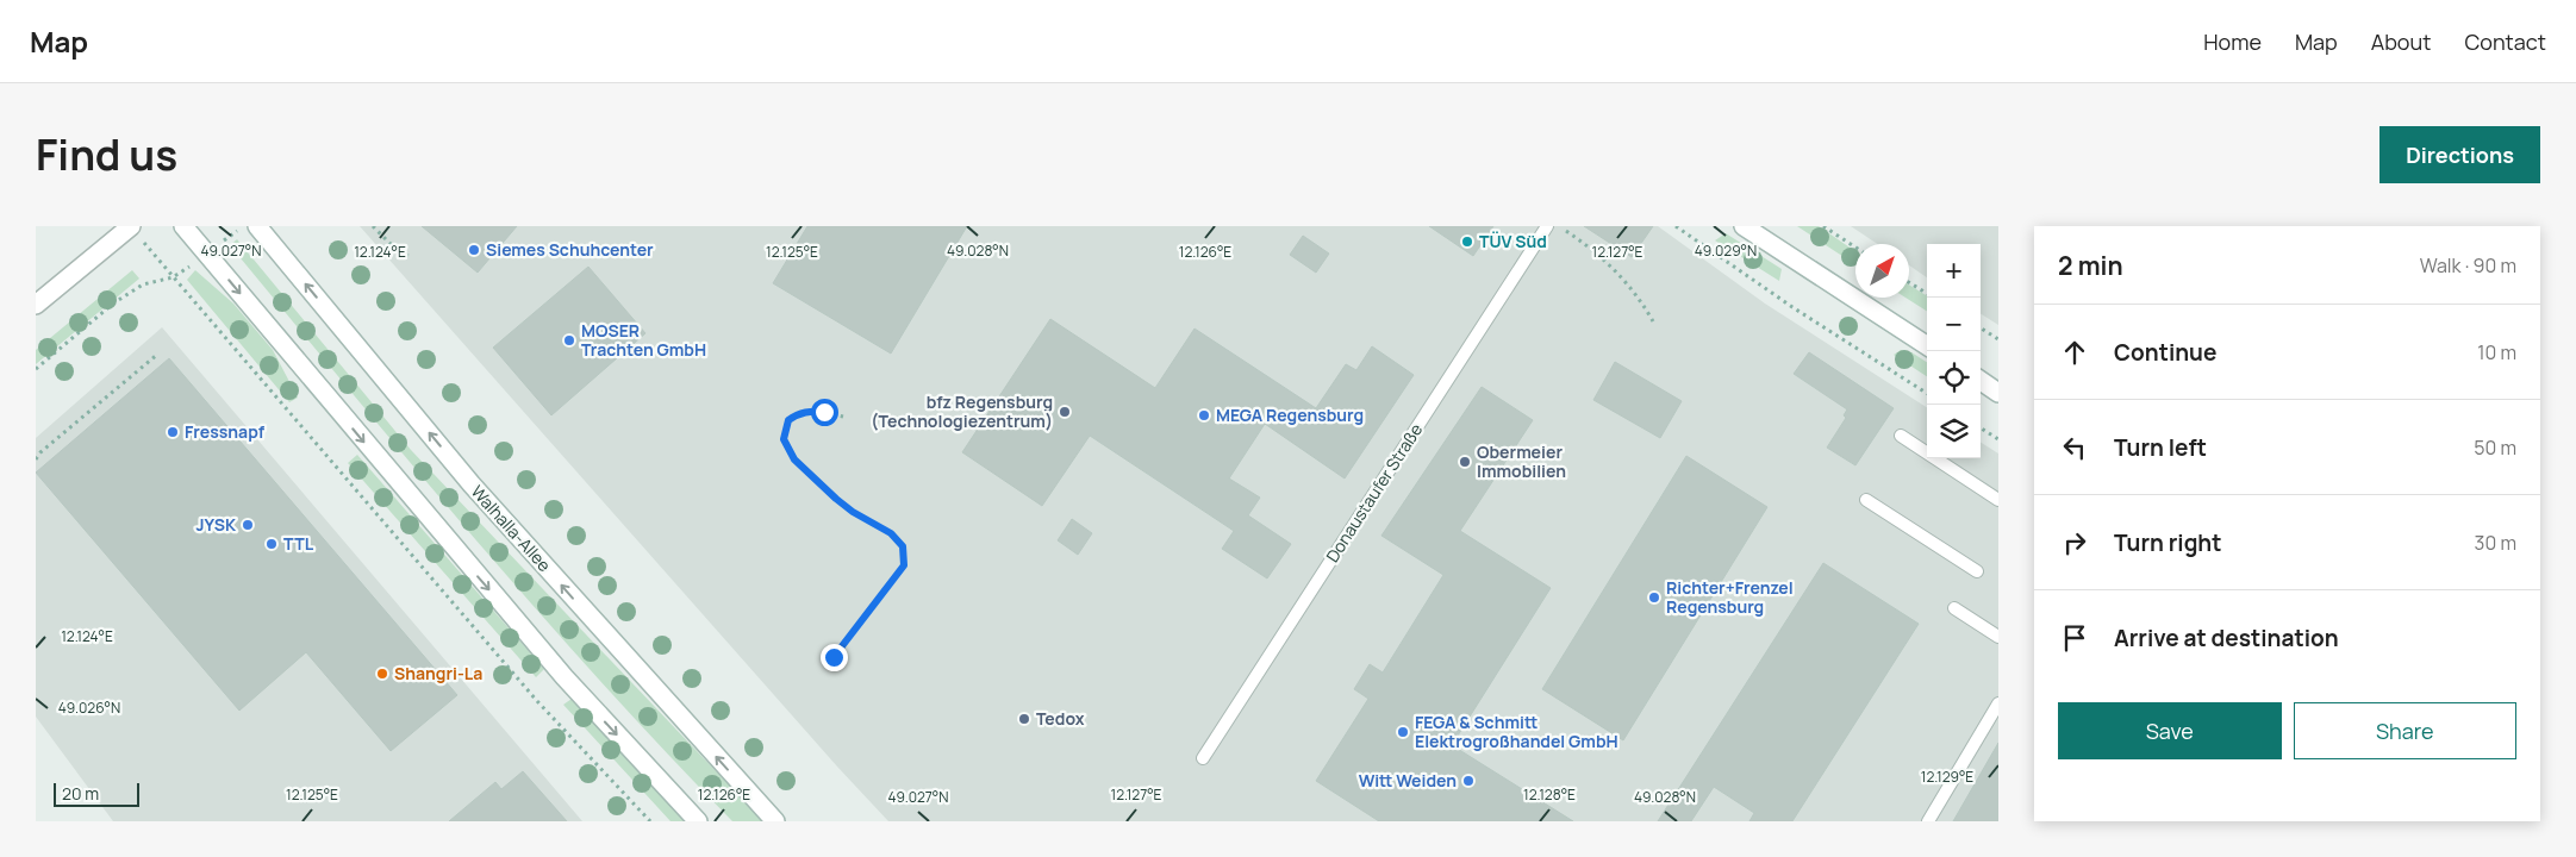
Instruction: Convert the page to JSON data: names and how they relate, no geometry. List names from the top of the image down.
{
  "streets": {
    "main road": ["Walhalla-Allee"],
    "lane": ["Donaustaufer Straße"]
  },
  "places": [
    "TÜV Süd",
    "Siemes Schuhcenter",
    "MOSER Trachten GmbH",
    "bfz Regensburg (Technologiezentrum)",
    "MEGA Regensburg",
    "Fressnapf",
    "Obermeier Immobilien",
    "JYSK",
    "TTL",
    "Richter+Frenzel Regensburg",
    "Shangri-La",
    "Tedox",
    "FEGA & Schmitt Elektrogroßhandel GmbH",
    "Witt Weiden"
  ],
  "scale_bar": "20 m",
  "north": "top right",
  "page": {
    "header": "Map",
    "nav": [
      "Home",
      "Map",
      "About",
      "Contact"
    ],
    "title": "Find us",
    "buttons": [
      "Directions",
      ["Save", "Share"]
    ],
    "heading": ["2 min", "Walk · 90 m"],
    "map_buttons": ["+", "−"],
    "list": [
      ["Continue", "10 m"],
      ["Turn left", "50 m"],
      ["Turn right", "30 m"],
      "Arrive at destination"
    ],
    "scale": "20 m"
  },
  "coordinates": [
    "49.029°N",
    "49.027°N",
    "49.028°N",
    "12.124°E",
    "12.125°E",
    "12.126°E",
    "12.127°E",
    "49.026°N",
    "12.129°E",
    "12.128°E"
  ]
}
